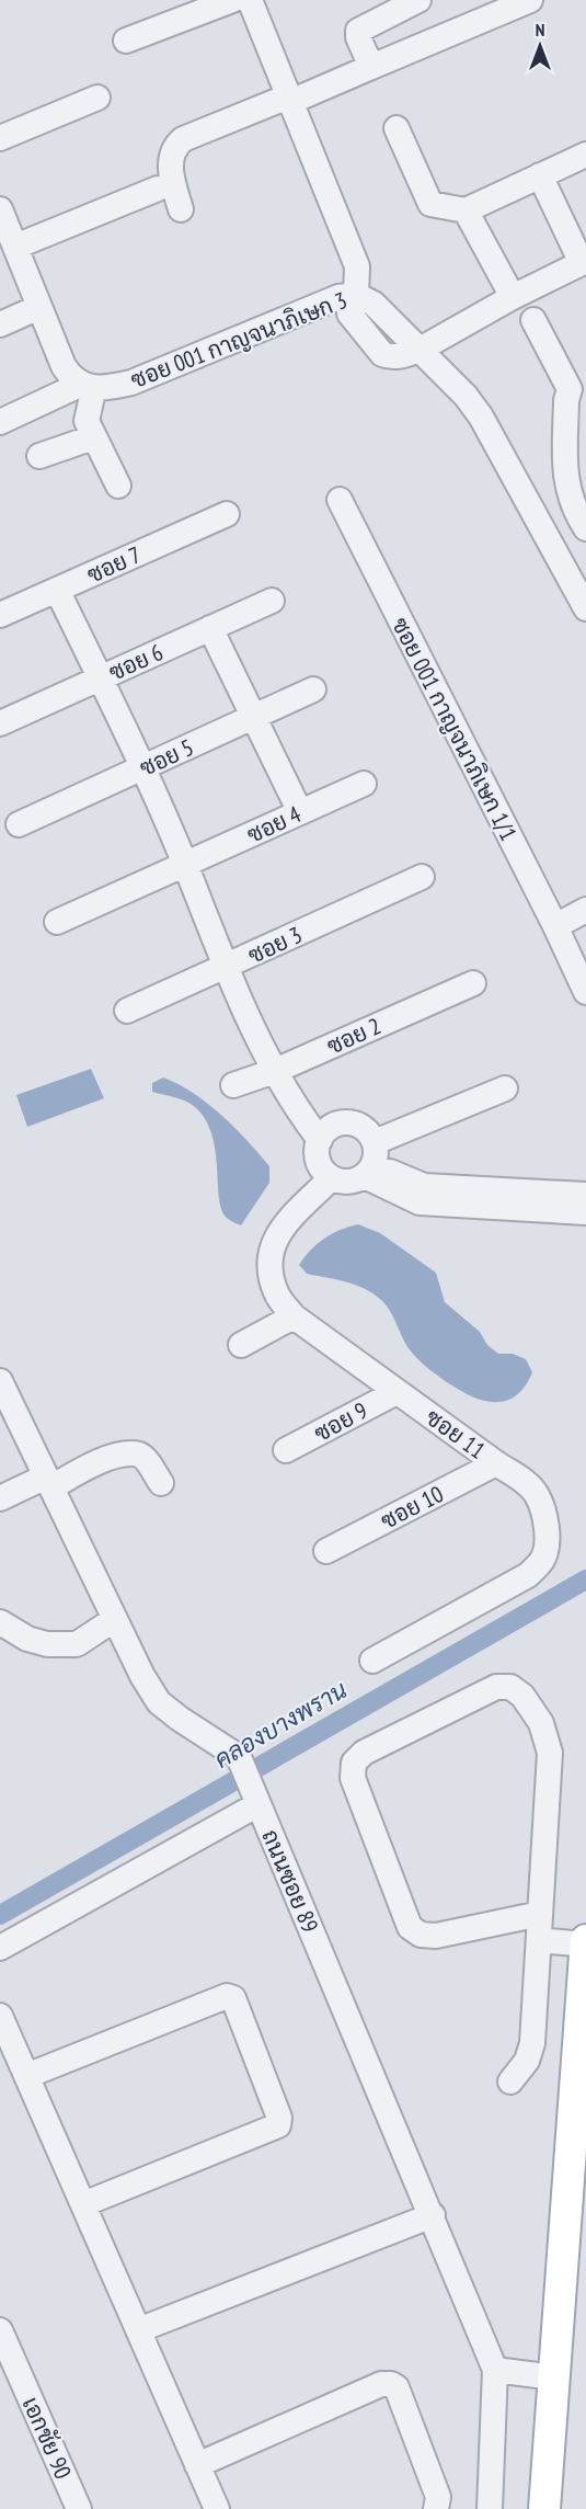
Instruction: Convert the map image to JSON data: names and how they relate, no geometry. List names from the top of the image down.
{
  "streets": {
    "street": [
      "ซอย 001 กาญจนาภิเษก 3",
      "ซอย 7",
      "ซอย 6",
      "ซอย 001 กาญจนาภิเษก 1/1",
      "ซอย 5",
      "ซอย 4",
      "ซอย 3",
      "ซอย 2",
      "ซอย 9",
      "ซอย 11",
      "ซอย 10",
      "ถนนซอย 89",
      "เอกชัย 90"
    ]
  },
  "crossings": [
    ["ซอย 9", "ซอย 11"],
    ["ซอย 11", "ซอย 10"]
  ],
  "water": ["คลองบางพราน"],
  "north": "top"
}
